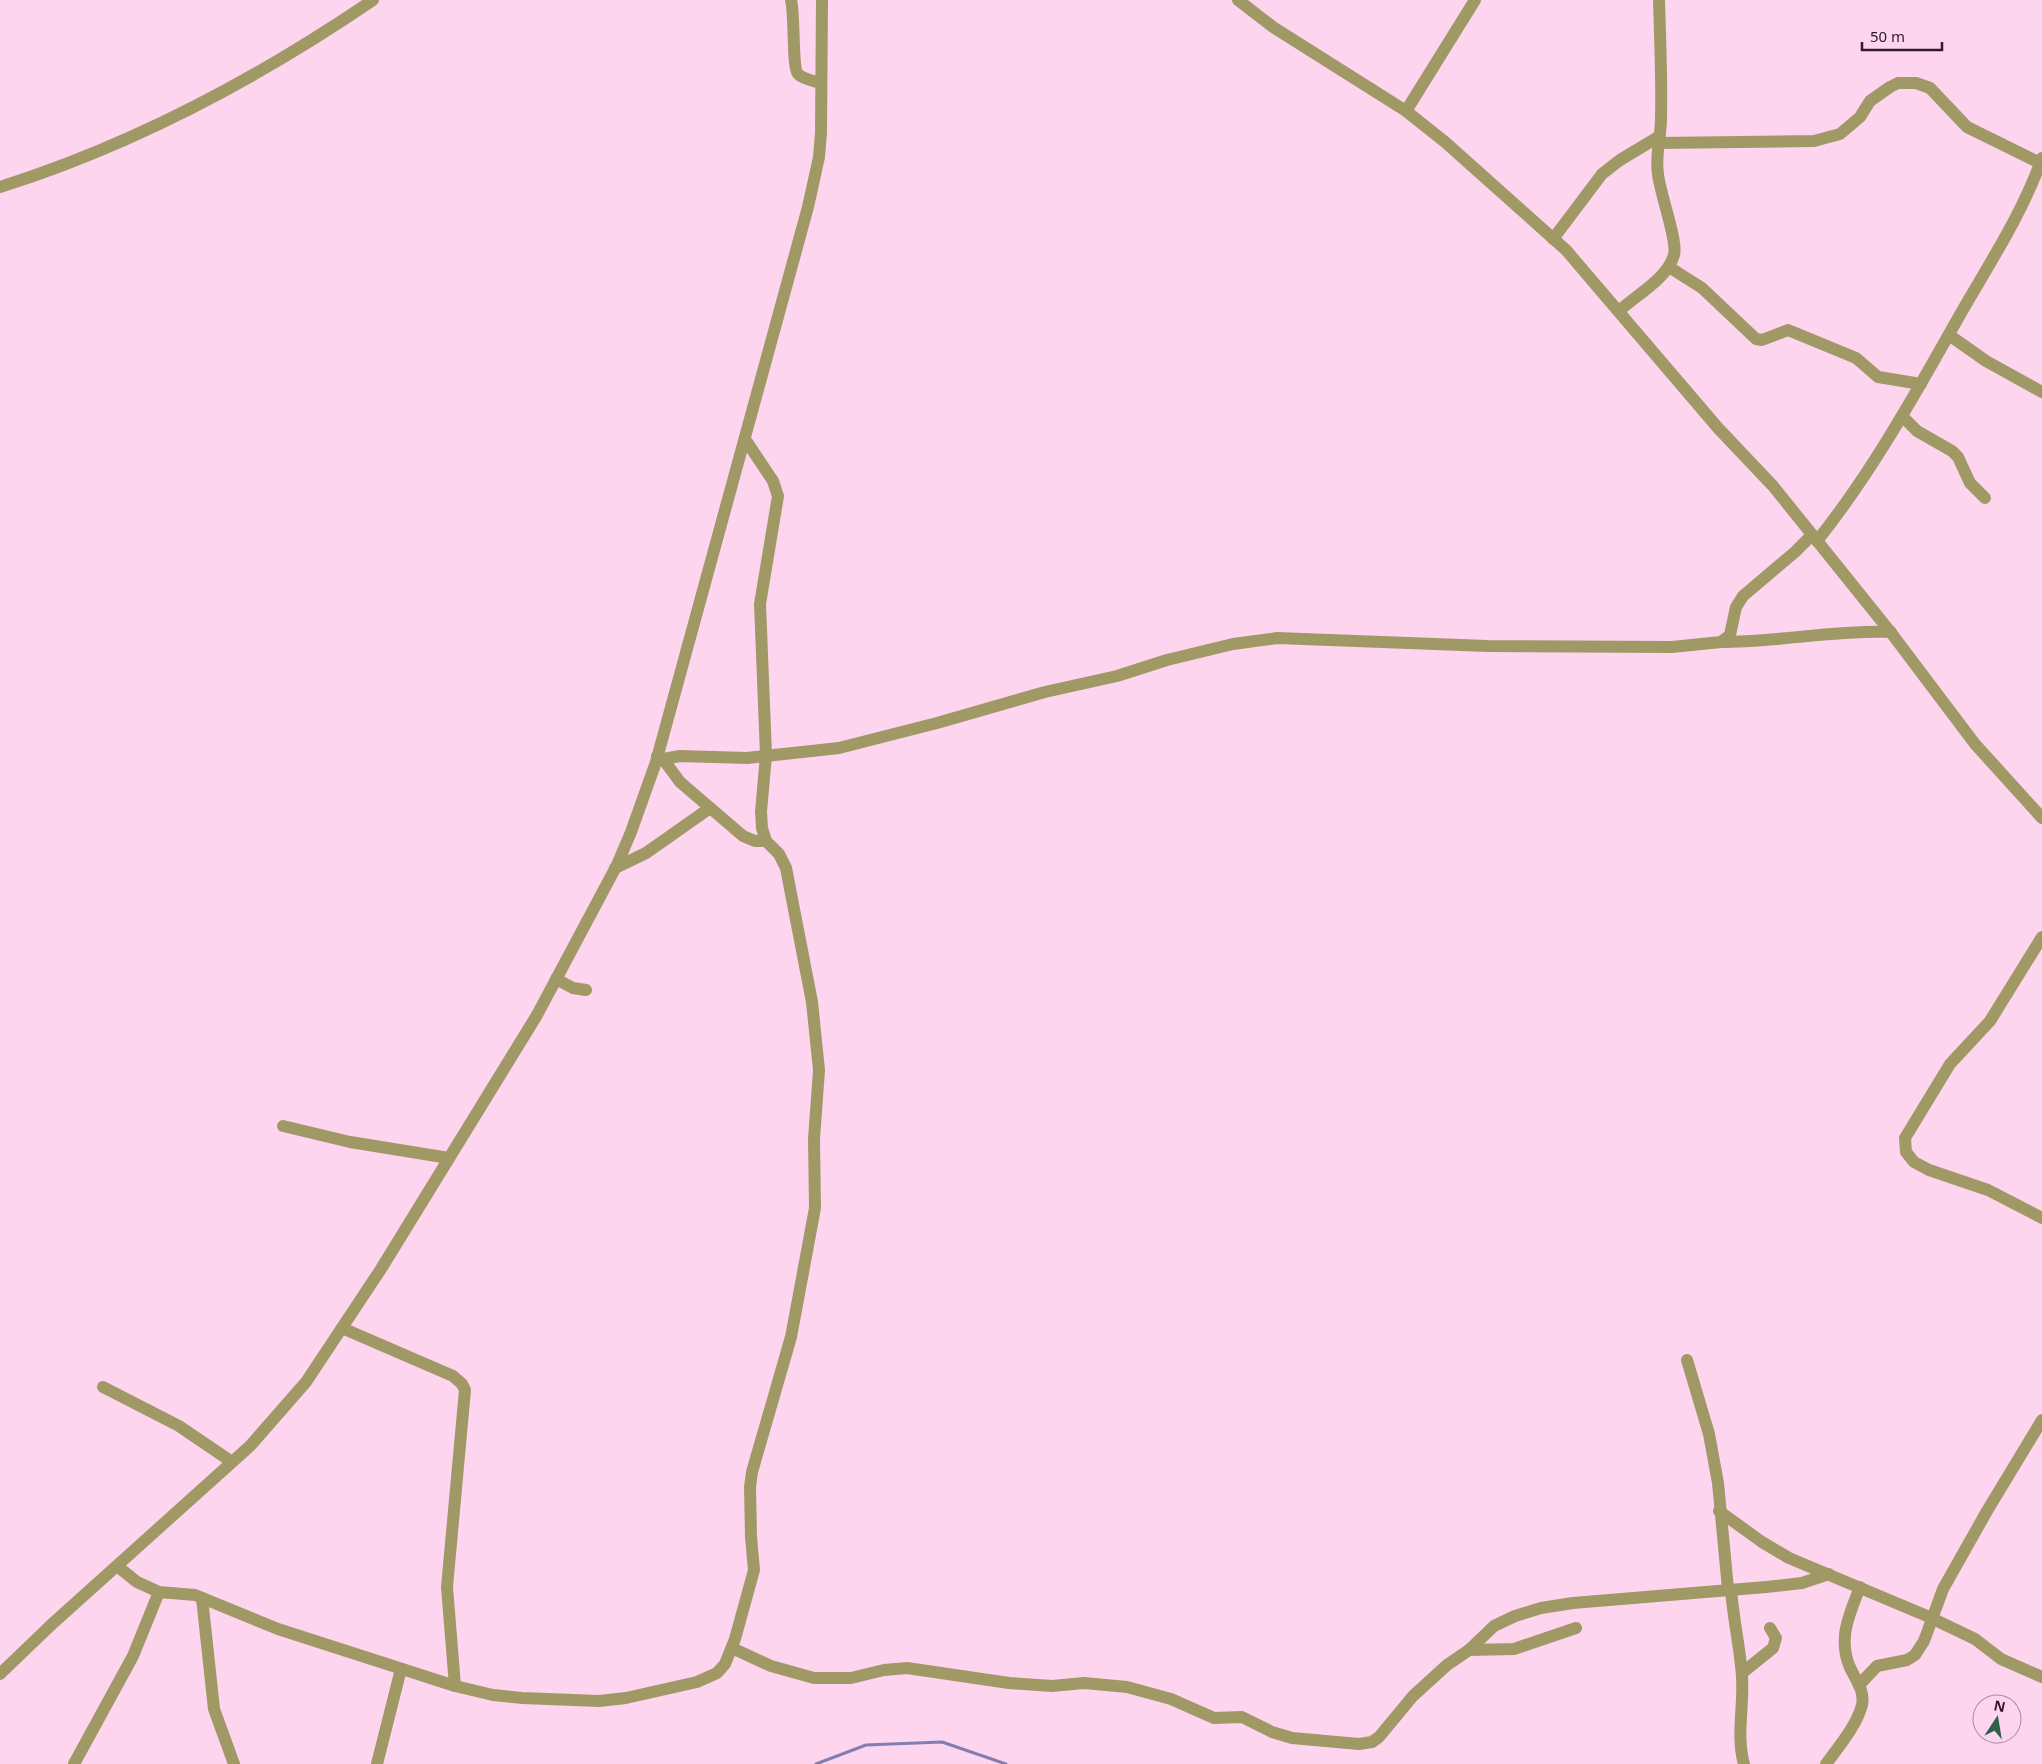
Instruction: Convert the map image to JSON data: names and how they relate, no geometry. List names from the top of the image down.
{
  "scale_bar": "50 m",
  "north": "top"
}
